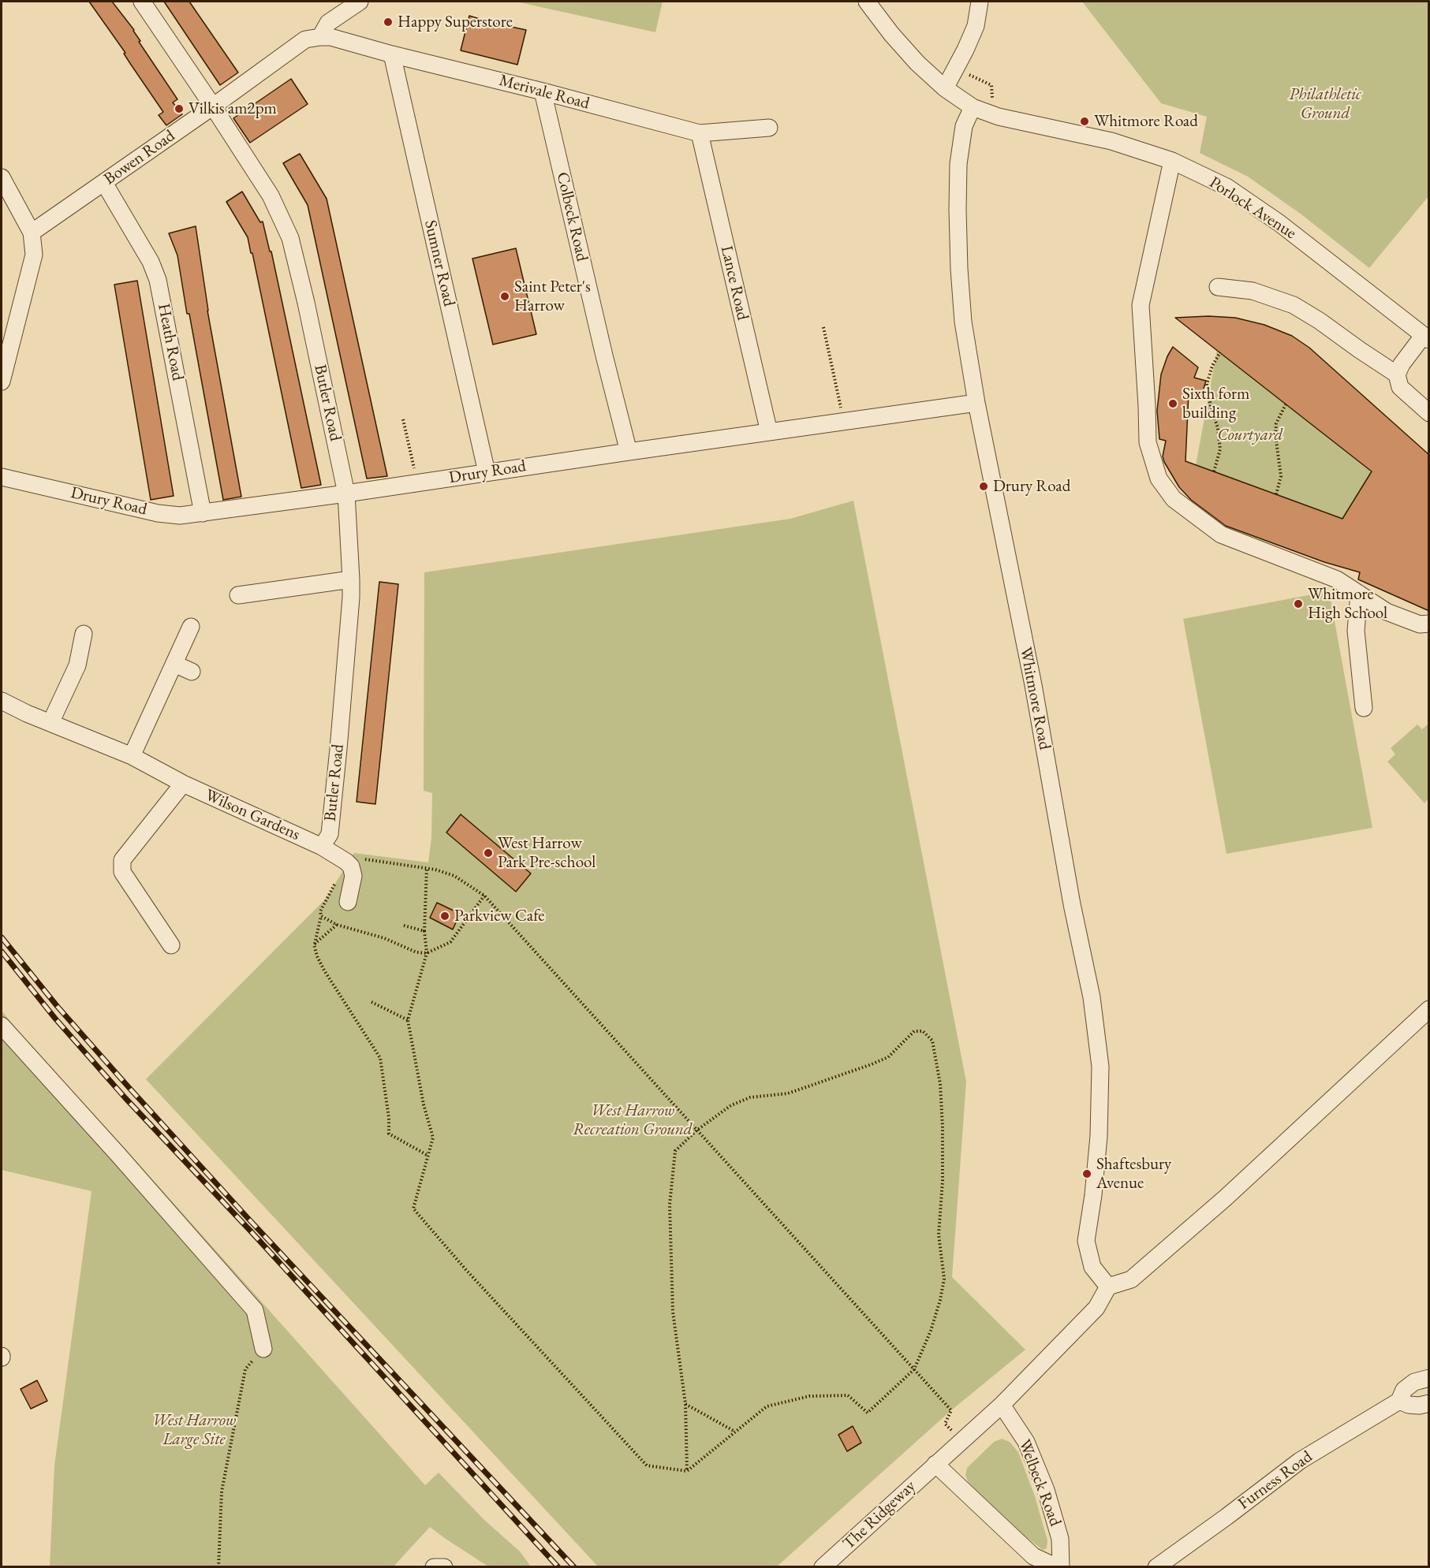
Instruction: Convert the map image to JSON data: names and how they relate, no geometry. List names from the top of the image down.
{
  "streets": {
    "street": [
      "Merivale Road",
      "Bowen Road",
      "Porlock Avenue",
      "Colbeck Road",
      "Sumner Road",
      "Lance Road",
      "Heath Road",
      "Butler Road",
      "Drury Road",
      "Whitmore Road",
      "Wilson Gardens",
      "Furness Road",
      "Welbeck Road",
      "The Ridgeway"
    ]
  },
  "crossings": [
    ["Merivale Road", "Bowen Road"],
    ["Merivale Road", "Colbeck Road"],
    ["Merivale Road", "Sumner Road"],
    ["Merivale Road", "Lance Road"],
    ["Bowen Road", "Heath Road"],
    ["Bowen Road", "Butler Road"],
    ["Porlock Avenue", "Whitmore Road"],
    ["Colbeck Road", "Drury Road"],
    ["Sumner Road", "Drury Road"],
    ["Lance Road", "Drury Road"],
    ["Heath Road", "Drury Road"],
    ["Butler Road", "Drury Road"],
    ["Butler Road", "Wilson Gardens"],
    ["Drury Road", "Whitmore Road"]
  ],
  "parks": [
    "Philathletic Ground",
    "Courtyard",
    "West Harrow Recreation Ground",
    "West Harrow Large Site"
  ],
  "places": [
    "Happy Superstore",
    "Vilkis am2pm",
    "Whitmore Road",
    "Saint Peter's Harrow",
    "Sixth form building",
    "Drury Road",
    "Whitmore High School",
    "West Harrow Park Pre-school",
    "Parkview Cafe",
    "Shaftesbury Avenue"
  ]
}
